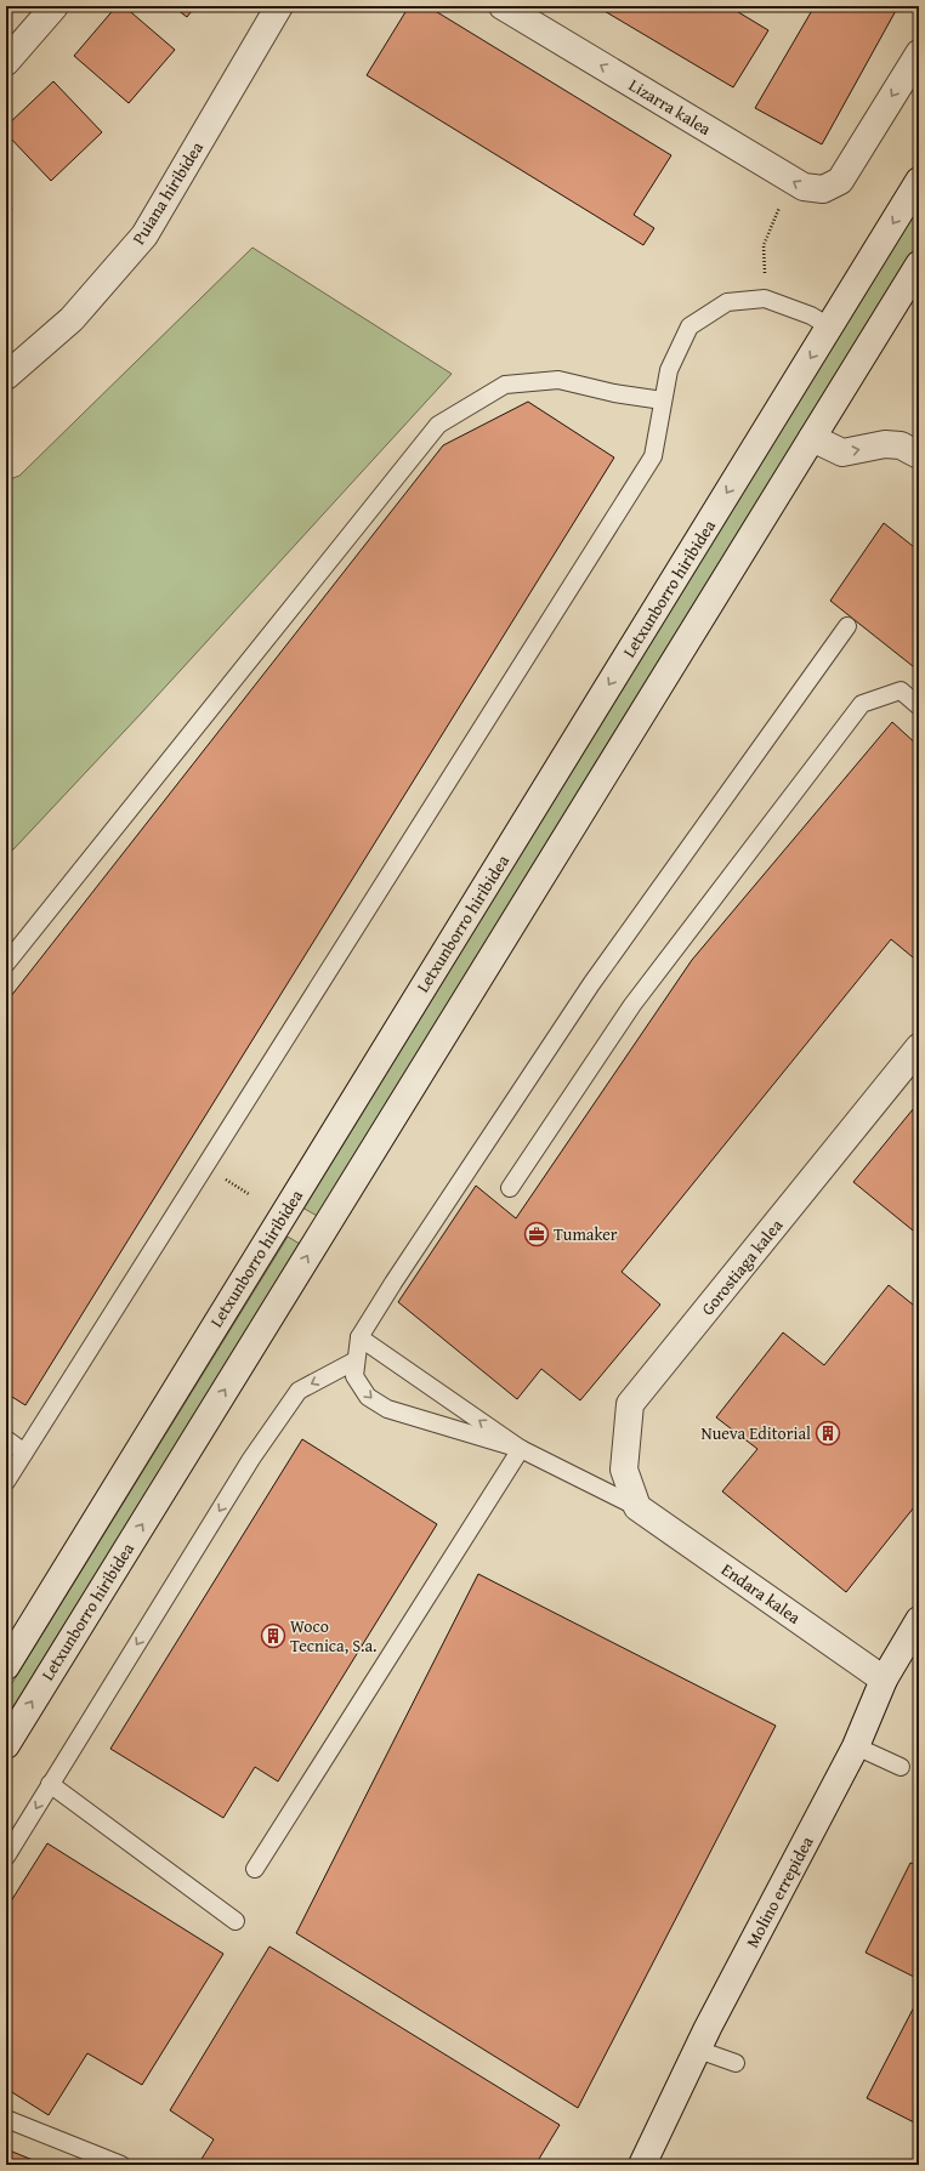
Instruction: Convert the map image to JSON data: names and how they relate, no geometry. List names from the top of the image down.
{
  "streets": {
    "main road": [
      "Lizarra kalea",
      "Puiana hiribidea",
      "Letxunborro hiribidea",
      "Gorostiaga kalea",
      "Endara kalea",
      "Molino errepidea"
    ]
  },
  "crossings": [
    ["Gorostiaga kalea", "Endara kalea"],
    ["Endara kalea", "Molino errepidea"]
  ],
  "places": {
    "office": ["Tumaker"],
    "building": ["Nueva Editorial", "Woco Tecnica, S.a."]
  }
}
